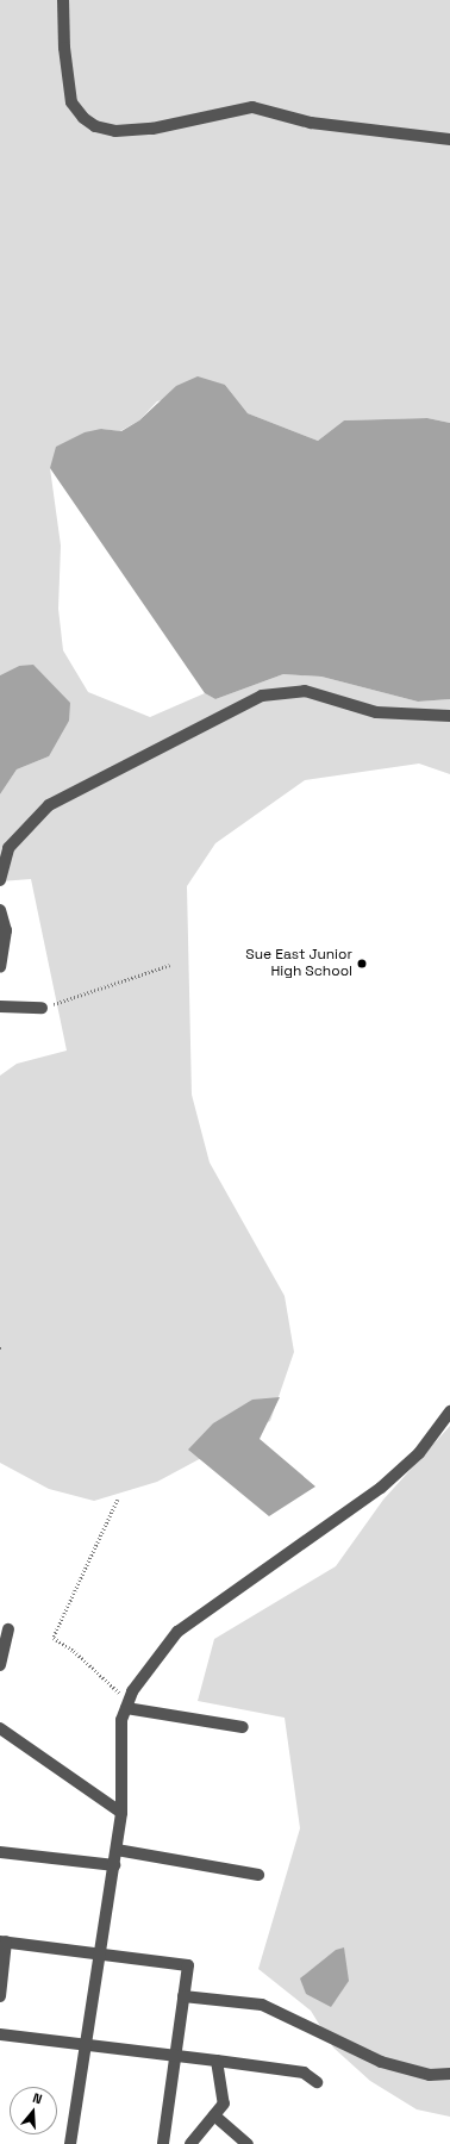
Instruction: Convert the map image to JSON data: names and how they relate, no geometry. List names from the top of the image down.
{
  "places": ["Sue East Junior High School"],
  "north": "top"
}
